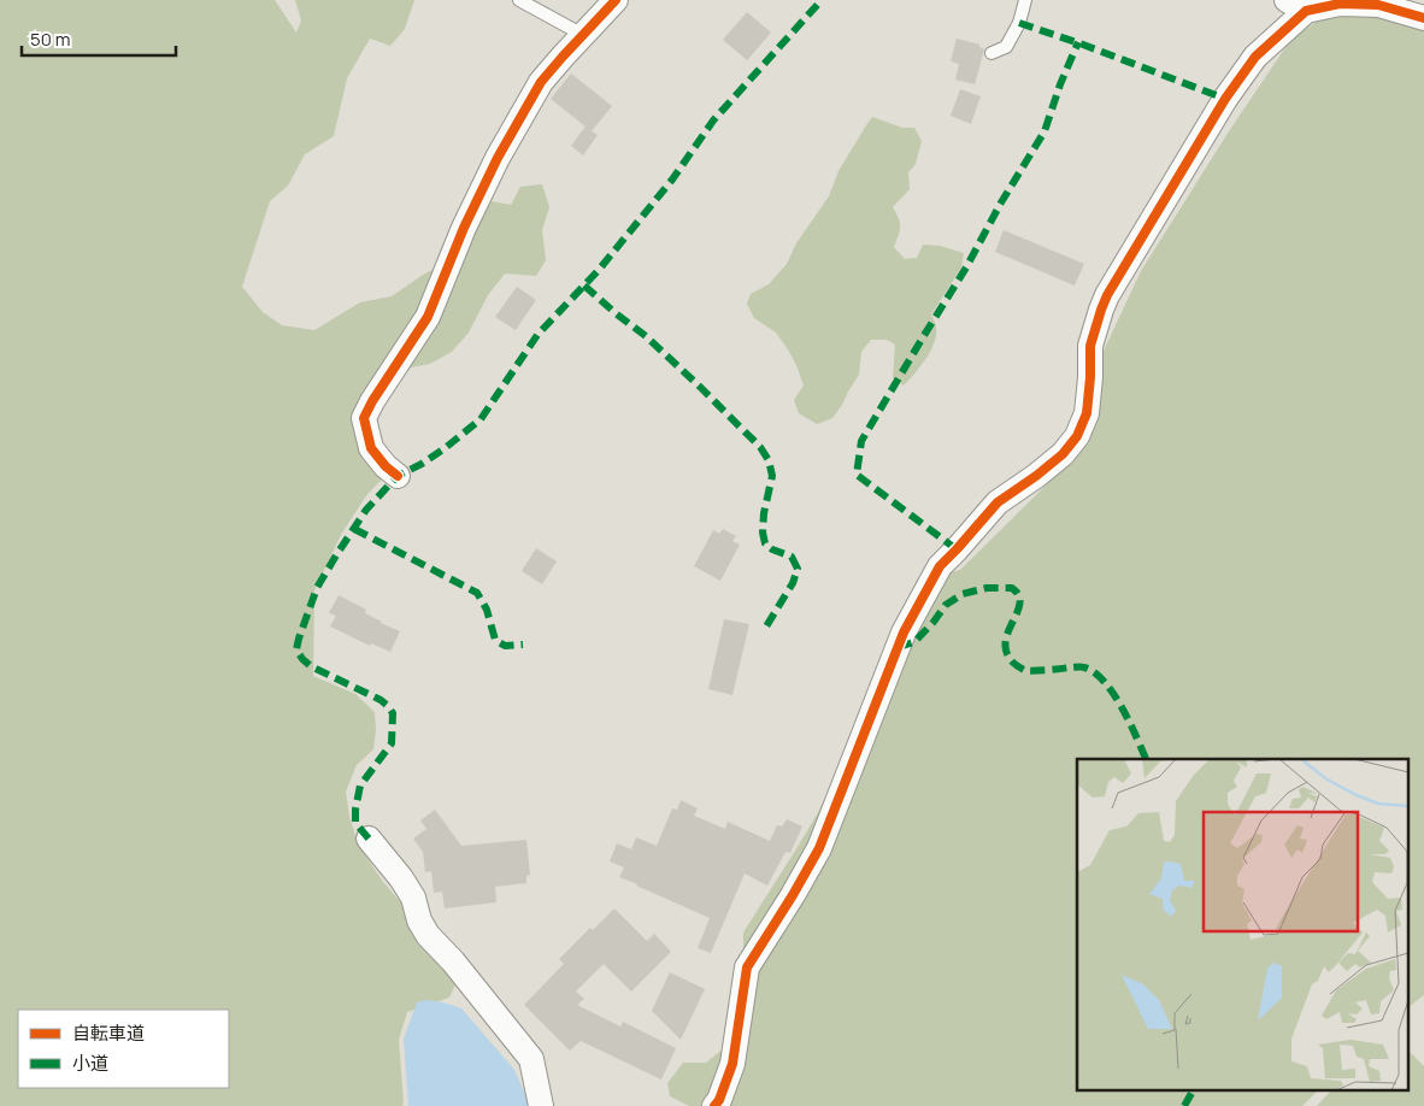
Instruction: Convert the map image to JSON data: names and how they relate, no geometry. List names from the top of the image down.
{
  "legend": ["自転車道", "小道"],
  "scale_bar": "50 m"
}
